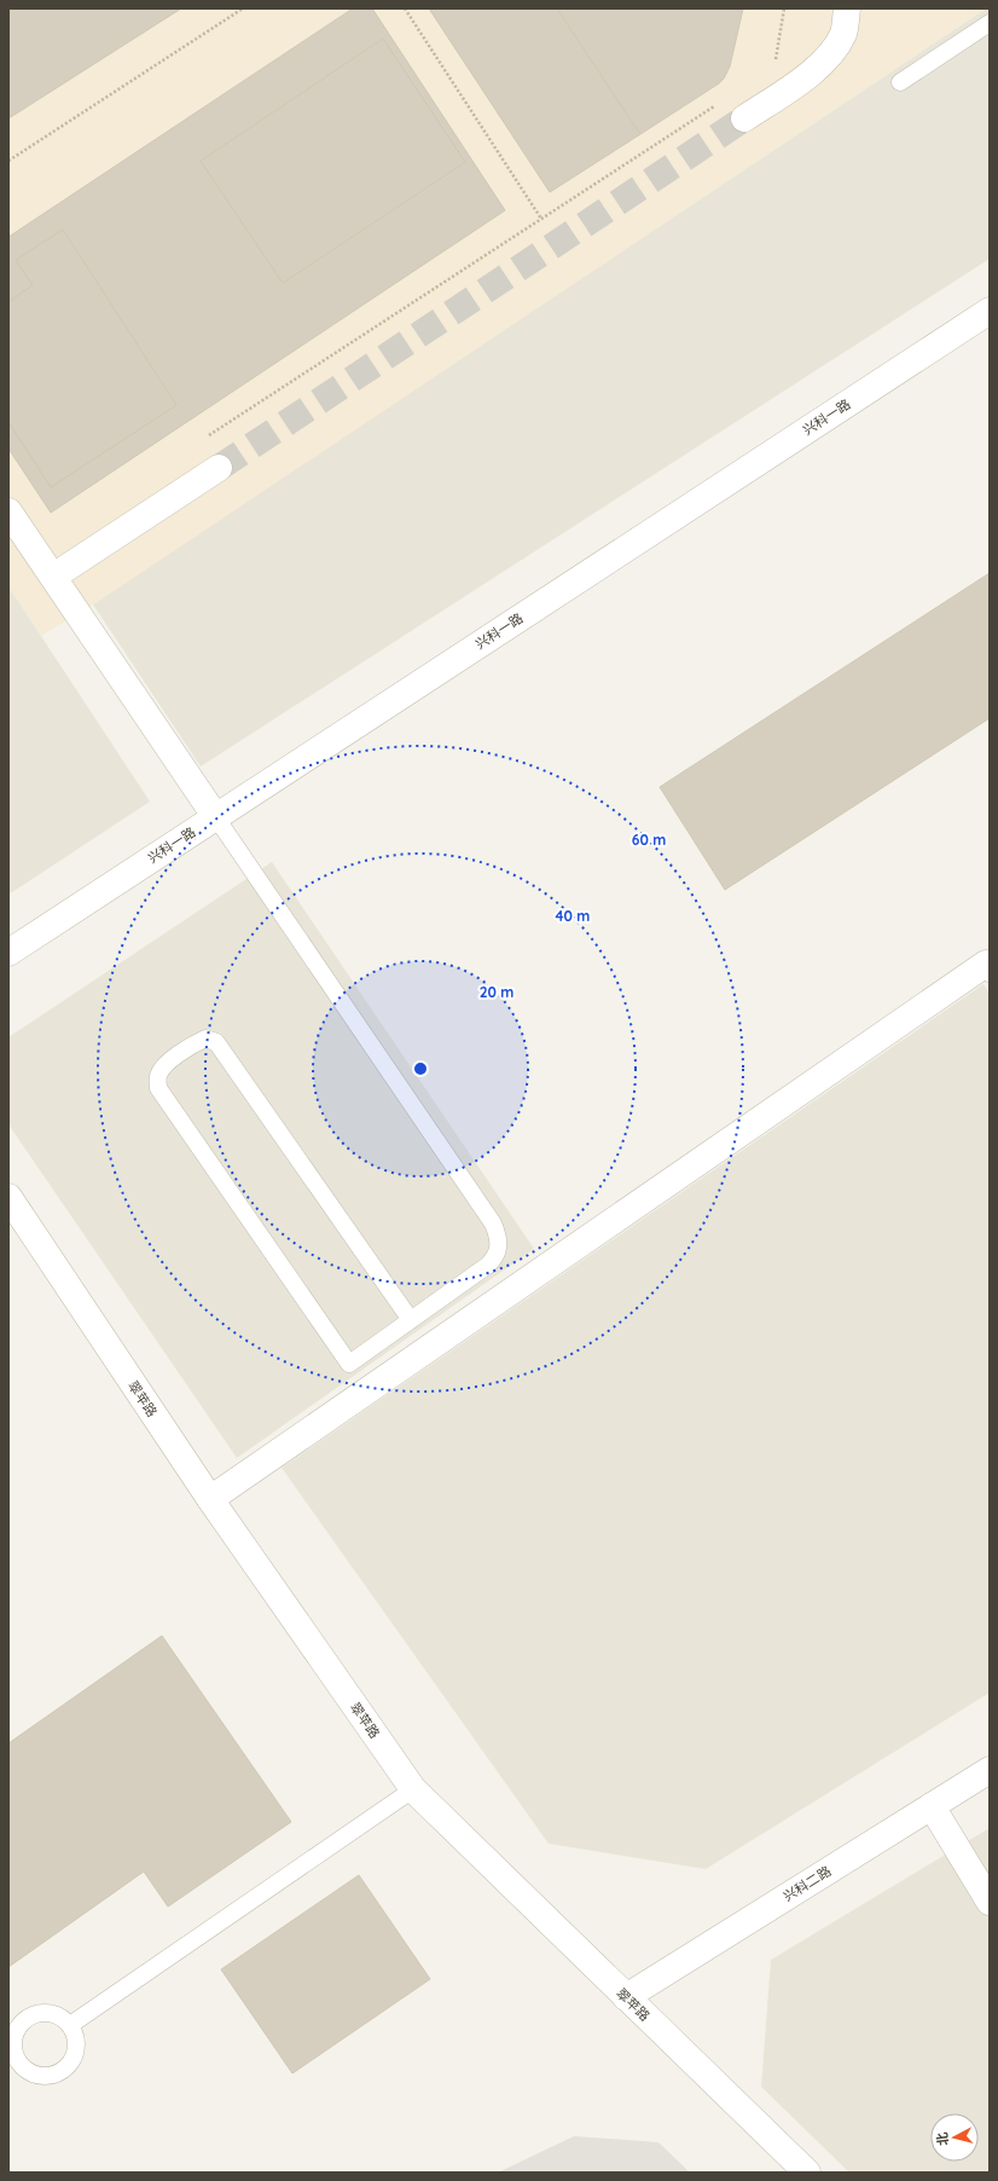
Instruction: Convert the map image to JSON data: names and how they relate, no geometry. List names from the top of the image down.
{
  "streets": {
    "street": ["兴科一路", "翠苹路", "兴科二路"]
  },
  "crossings": [
    ["翠苹路", "兴科二路"]
  ],
  "north": "left",
  "rings": ["60 m", "40 m", "20 m"]
}
